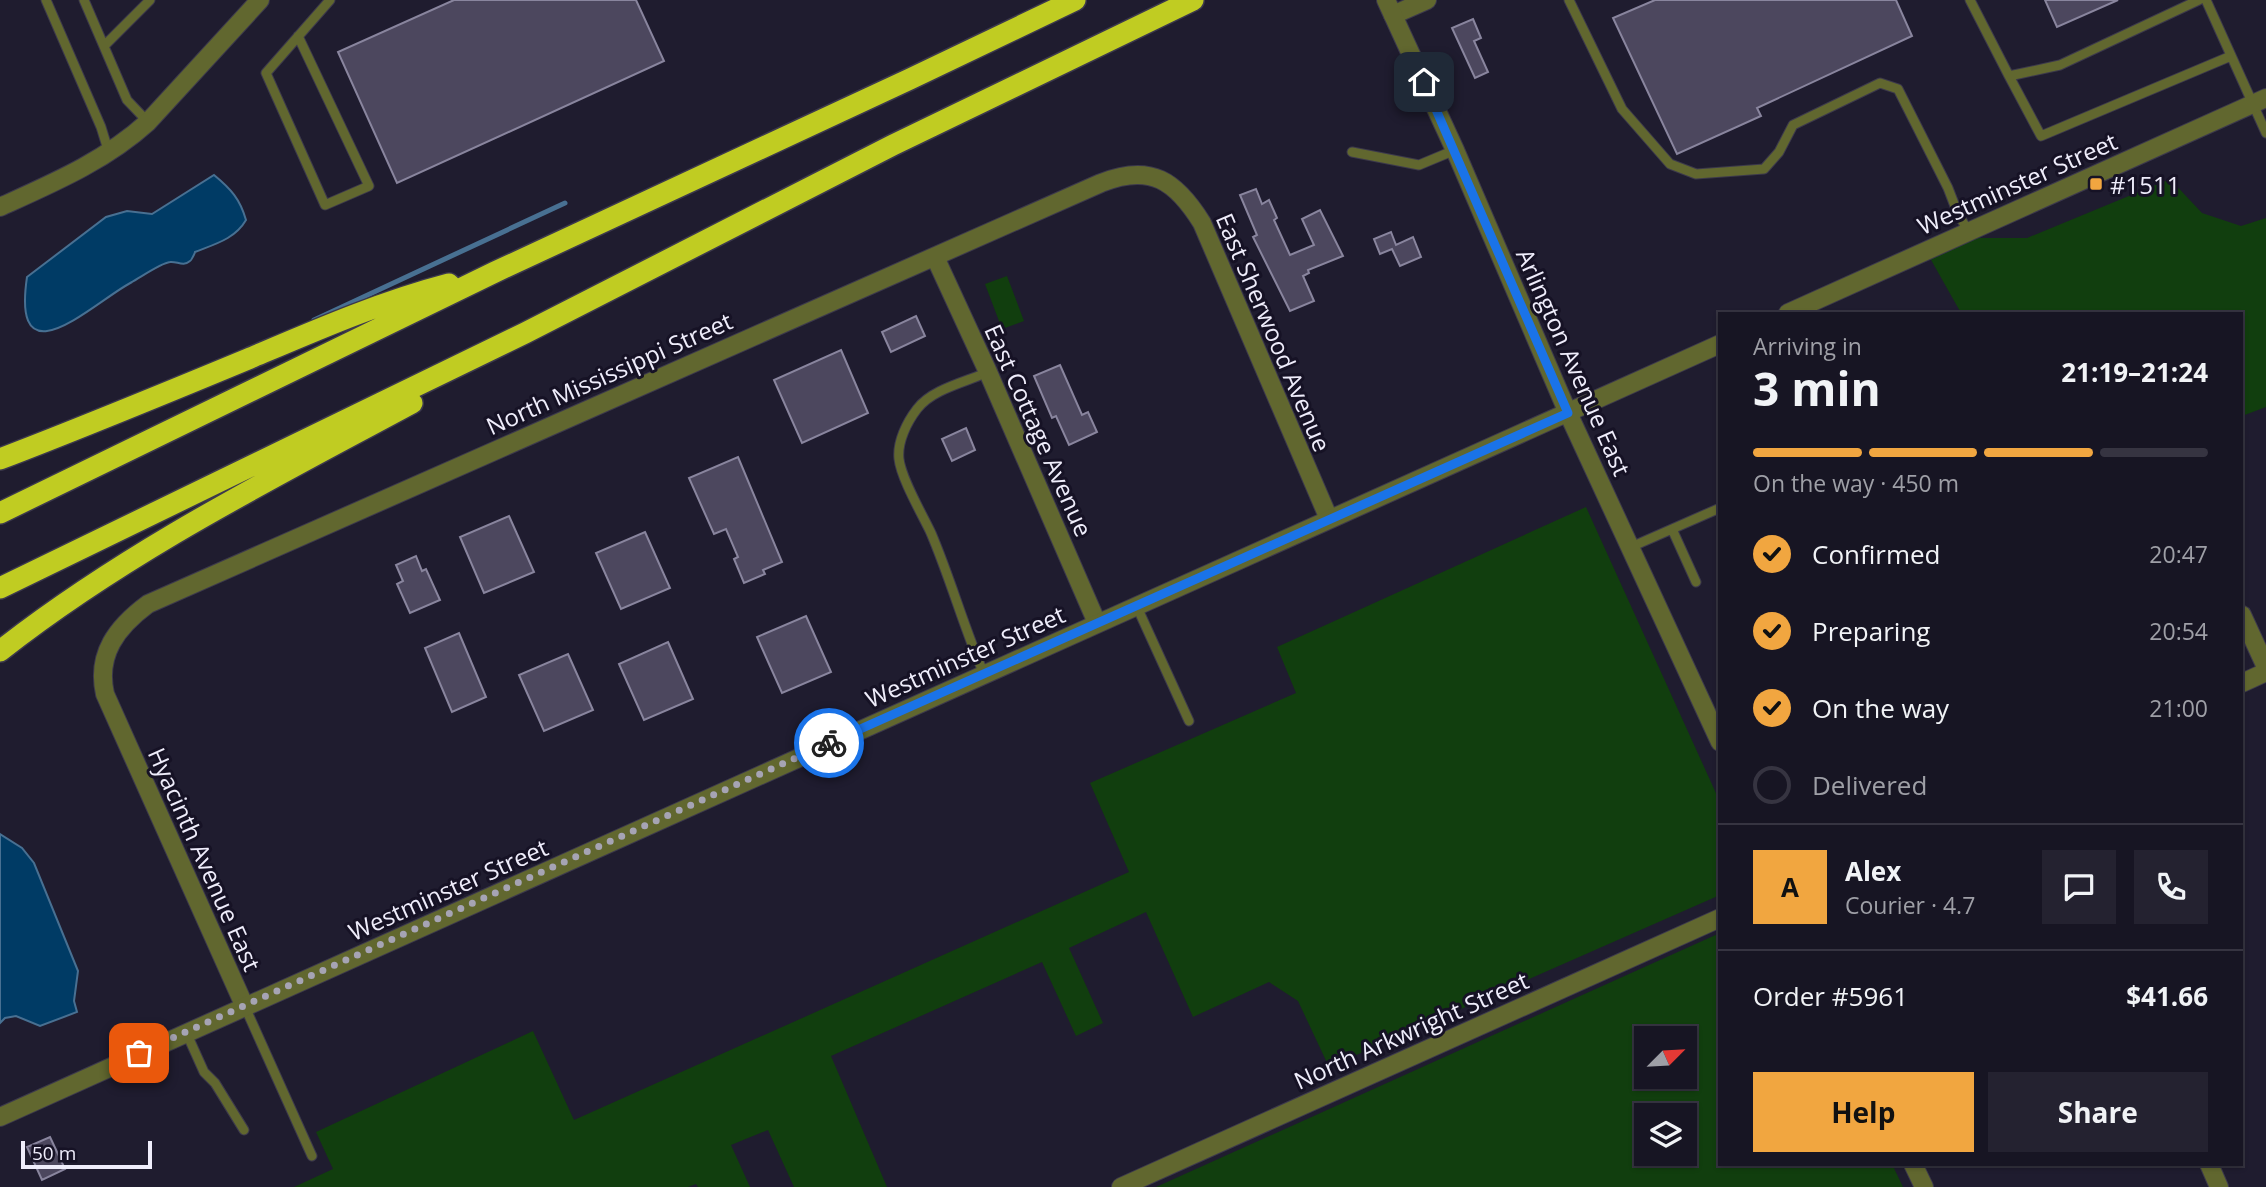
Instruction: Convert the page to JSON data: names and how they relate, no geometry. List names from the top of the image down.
{
  "streets": {
    "street": [
      "Westminster Street",
      "East Sherwood Avenue",
      "Arlington Avenue East",
      "North Mississippi Street",
      "East Cottage Avenue",
      "Hyacinth Avenue East",
      "North Arkwright Street"
    ]
  },
  "crossings": [
    ["Westminster Street", "East Sherwood Avenue"],
    ["Westminster Street", "Arlington Avenue East"],
    ["Westminster Street", "East Cottage Avenue"],
    ["Westminster Street", "Hyacinth Avenue East"],
    ["East Sherwood Avenue", "North Mississippi Street"],
    ["North Mississippi Street", "East Cottage Avenue"],
    ["North Mississippi Street", "Hyacinth Avenue East"]
  ],
  "places": {
    "transit": ["#1511"]
  },
  "scale_bar": "50 m",
  "north": "top right",
  "page": {
    "heading": ["3 min", "Arriving in", "21:19–21:24"],
    "panel": [
      "Alex",
      "Courier · 4.7",
      "Order #5961",
      "$41.66"
    ],
    "bar": "On the way · 450 m",
    "list": [
      ["Confirmed", "20:47"],
      ["Preparing", "20:54"],
      ["On the way", "21:00"],
      "Delivered"
    ],
    "round": "A",
    "buttons": ["Help", "Share"],
    "scale": "50 m"
  }
}
